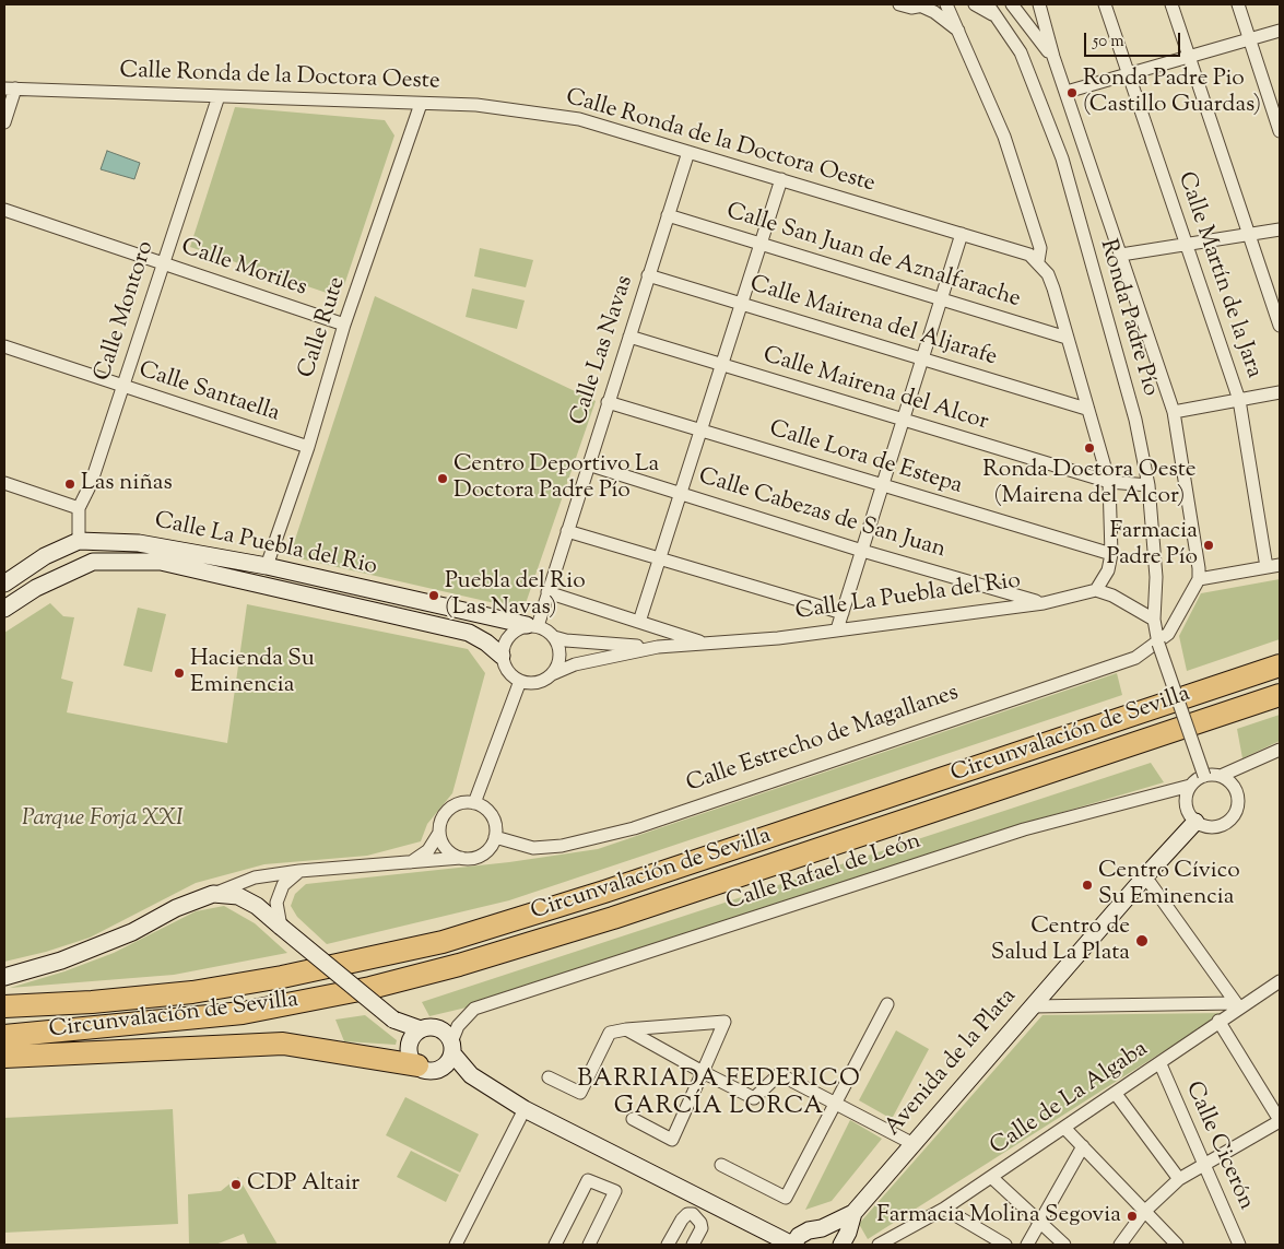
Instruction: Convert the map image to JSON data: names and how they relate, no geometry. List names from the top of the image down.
{
  "streets": {
    "highway": ["Circunvalación de Sevilla"],
    "street": [
      "Calle Ronda de la Doctora Oeste",
      "Calle San Juan de Aznalfarache",
      "Calle Moriles",
      "Calle Martín de la Jara",
      "Calle Montoro",
      "Ronda Padre Pío",
      "Calle Mairena del Aljarafe",
      "Calle Rute",
      "Calle Las Navas",
      "Calle Mairena del Alcor",
      "Calle Santaella",
      "Calle Lora de Estepa",
      "Calle Cabezas de San Juan",
      "Calle La Puebla del Rio",
      "Calle Estrecho de Magallanes",
      "Calle Rafael de León",
      "Avenida de la Plata",
      "Calle de La Algaba",
      "Calle Cicerón"
    ]
  },
  "crossings": [
    ["Calle Ronda de la Doctora Oeste", "Calle Montoro"],
    ["Calle Ronda de la Doctora Oeste", "Calle Rute"],
    ["Calle Ronda de la Doctora Oeste", "Calle Las Navas"],
    ["Calle San Juan de Aznalfarache", "Calle Las Navas"],
    ["Calle Moriles", "Calle Montoro"],
    ["Calle Moriles", "Calle Rute"],
    ["Calle Montoro", "Calle Santaella"],
    ["Calle Montoro", "Calle La Puebla del Rio"],
    ["Ronda Padre Pío", "Calle Mairena del Alcor"],
    ["Ronda Padre Pío", "Calle Estrecho de Magallanes"],
    ["Ronda Padre Pío", "Calle Rafael de León"],
    ["Ronda Padre Pío", "Avenida de la Plata"],
    ["Calle Mairena del Aljarafe", "Calle Las Navas"],
    ["Calle Rute", "Calle Santaella"],
    ["Calle Rute", "Calle La Puebla del Rio"],
    ["Calle Las Navas", "Calle Mairena del Alcor"],
    ["Calle Las Navas", "Calle Lora de Estepa"],
    ["Calle Las Navas", "Calle Cabezas de San Juan"],
    ["Calle Las Navas", "Calle La Puebla del Rio"],
    ["Calle Cabezas de San Juan", "Calle La Puebla del Rio"],
    ["Calle Rafael de León", "Avenida de la Plata"],
    ["Calle de La Algaba", "Calle Cicerón"]
  ],
  "districts": ["BARRIADA FEDERICO GARCÍA LORCA"],
  "parks": ["Parque Forja XXI"],
  "places": [
    "Ronda Padre Pio (Castillo Guardas)",
    "Ronda Doctora Oeste (Mairena del Alcor)",
    "Centro Deportivo La Doctora Padre Pío",
    "Las niñas",
    "Farmacia Padre Pío",
    "Puebla del Rio (Las Navas)",
    "Hacienda Su Eminencia",
    "Centro Cívico Su Eminencia",
    "Centro de Salud La Plata",
    "CDP Altair",
    "Farmacia Molina Segovia"
  ],
  "scale_bar": "50 m"
}
